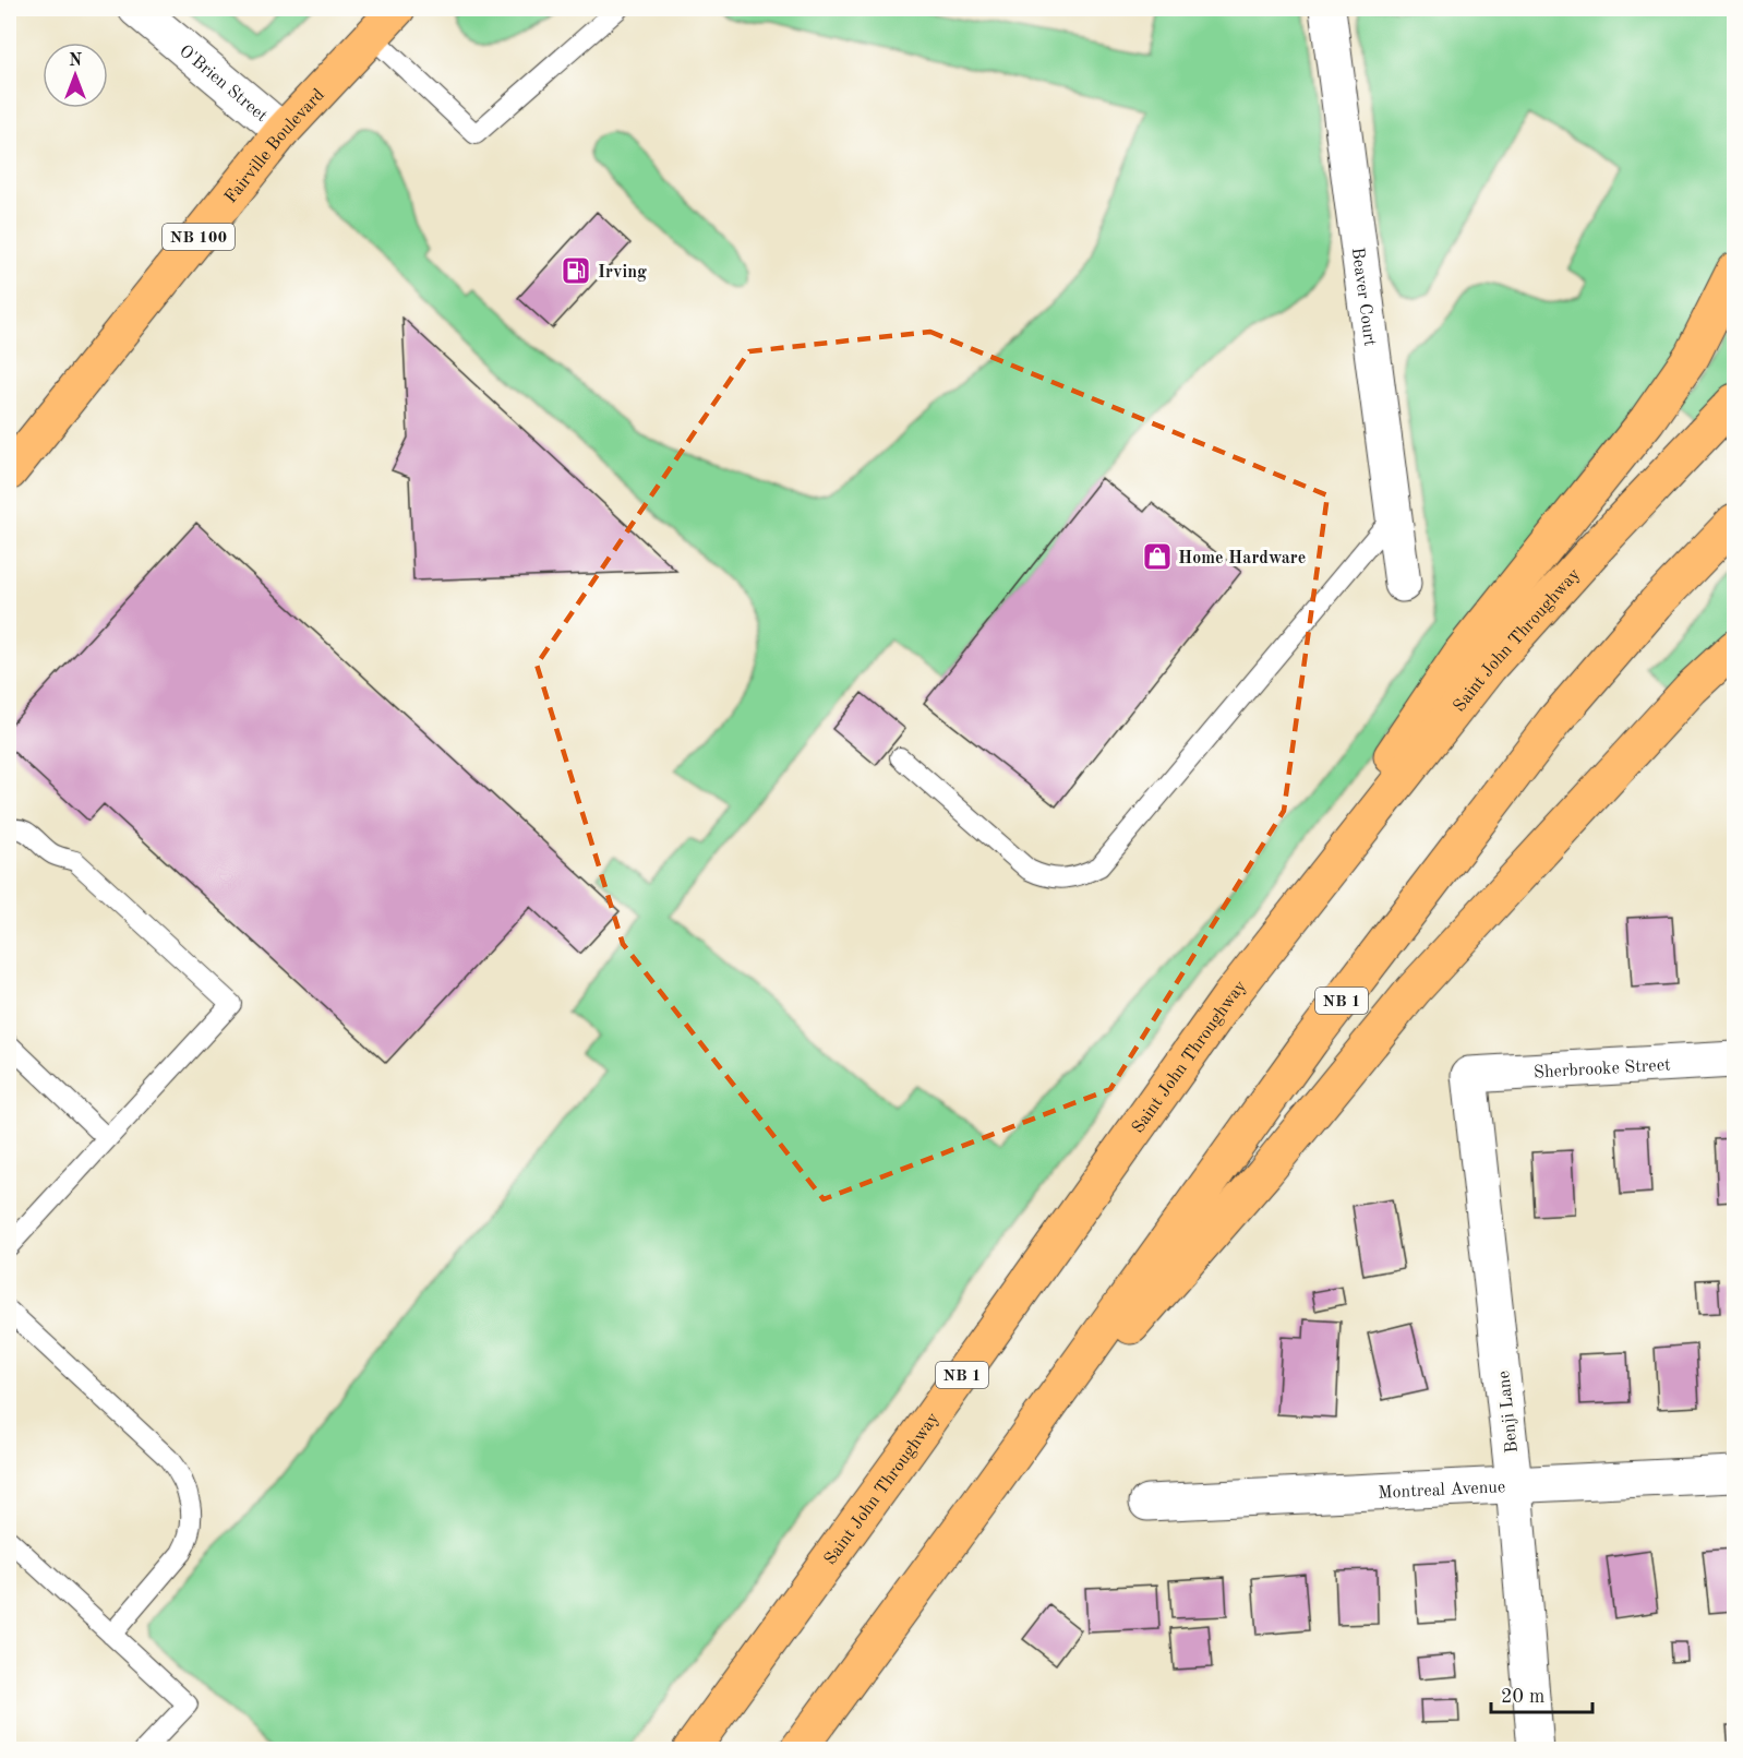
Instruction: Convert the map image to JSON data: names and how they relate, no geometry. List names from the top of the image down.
{
  "streets": {
    "main road": [
      "Fairville Boulevard",
      "NB 100",
      "Saint John Throughway",
      "NB 1"
    ],
    "street": [
      "O'Brien Street",
      "Beaver Court",
      "Sherbrooke Street",
      "Benji Lane",
      "Montreal Avenue"
    ]
  },
  "crossings": [
    ["O'Brien Street", "Fairville Boulevard"],
    ["Sherbrooke Street", "Benji Lane"],
    ["Benji Lane", "Montreal Avenue"]
  ],
  "places": {
    "fuel station": ["Irving"],
    "shop": ["Home Hardware"]
  },
  "scale_bar": "20 m",
  "north": "top"
}
